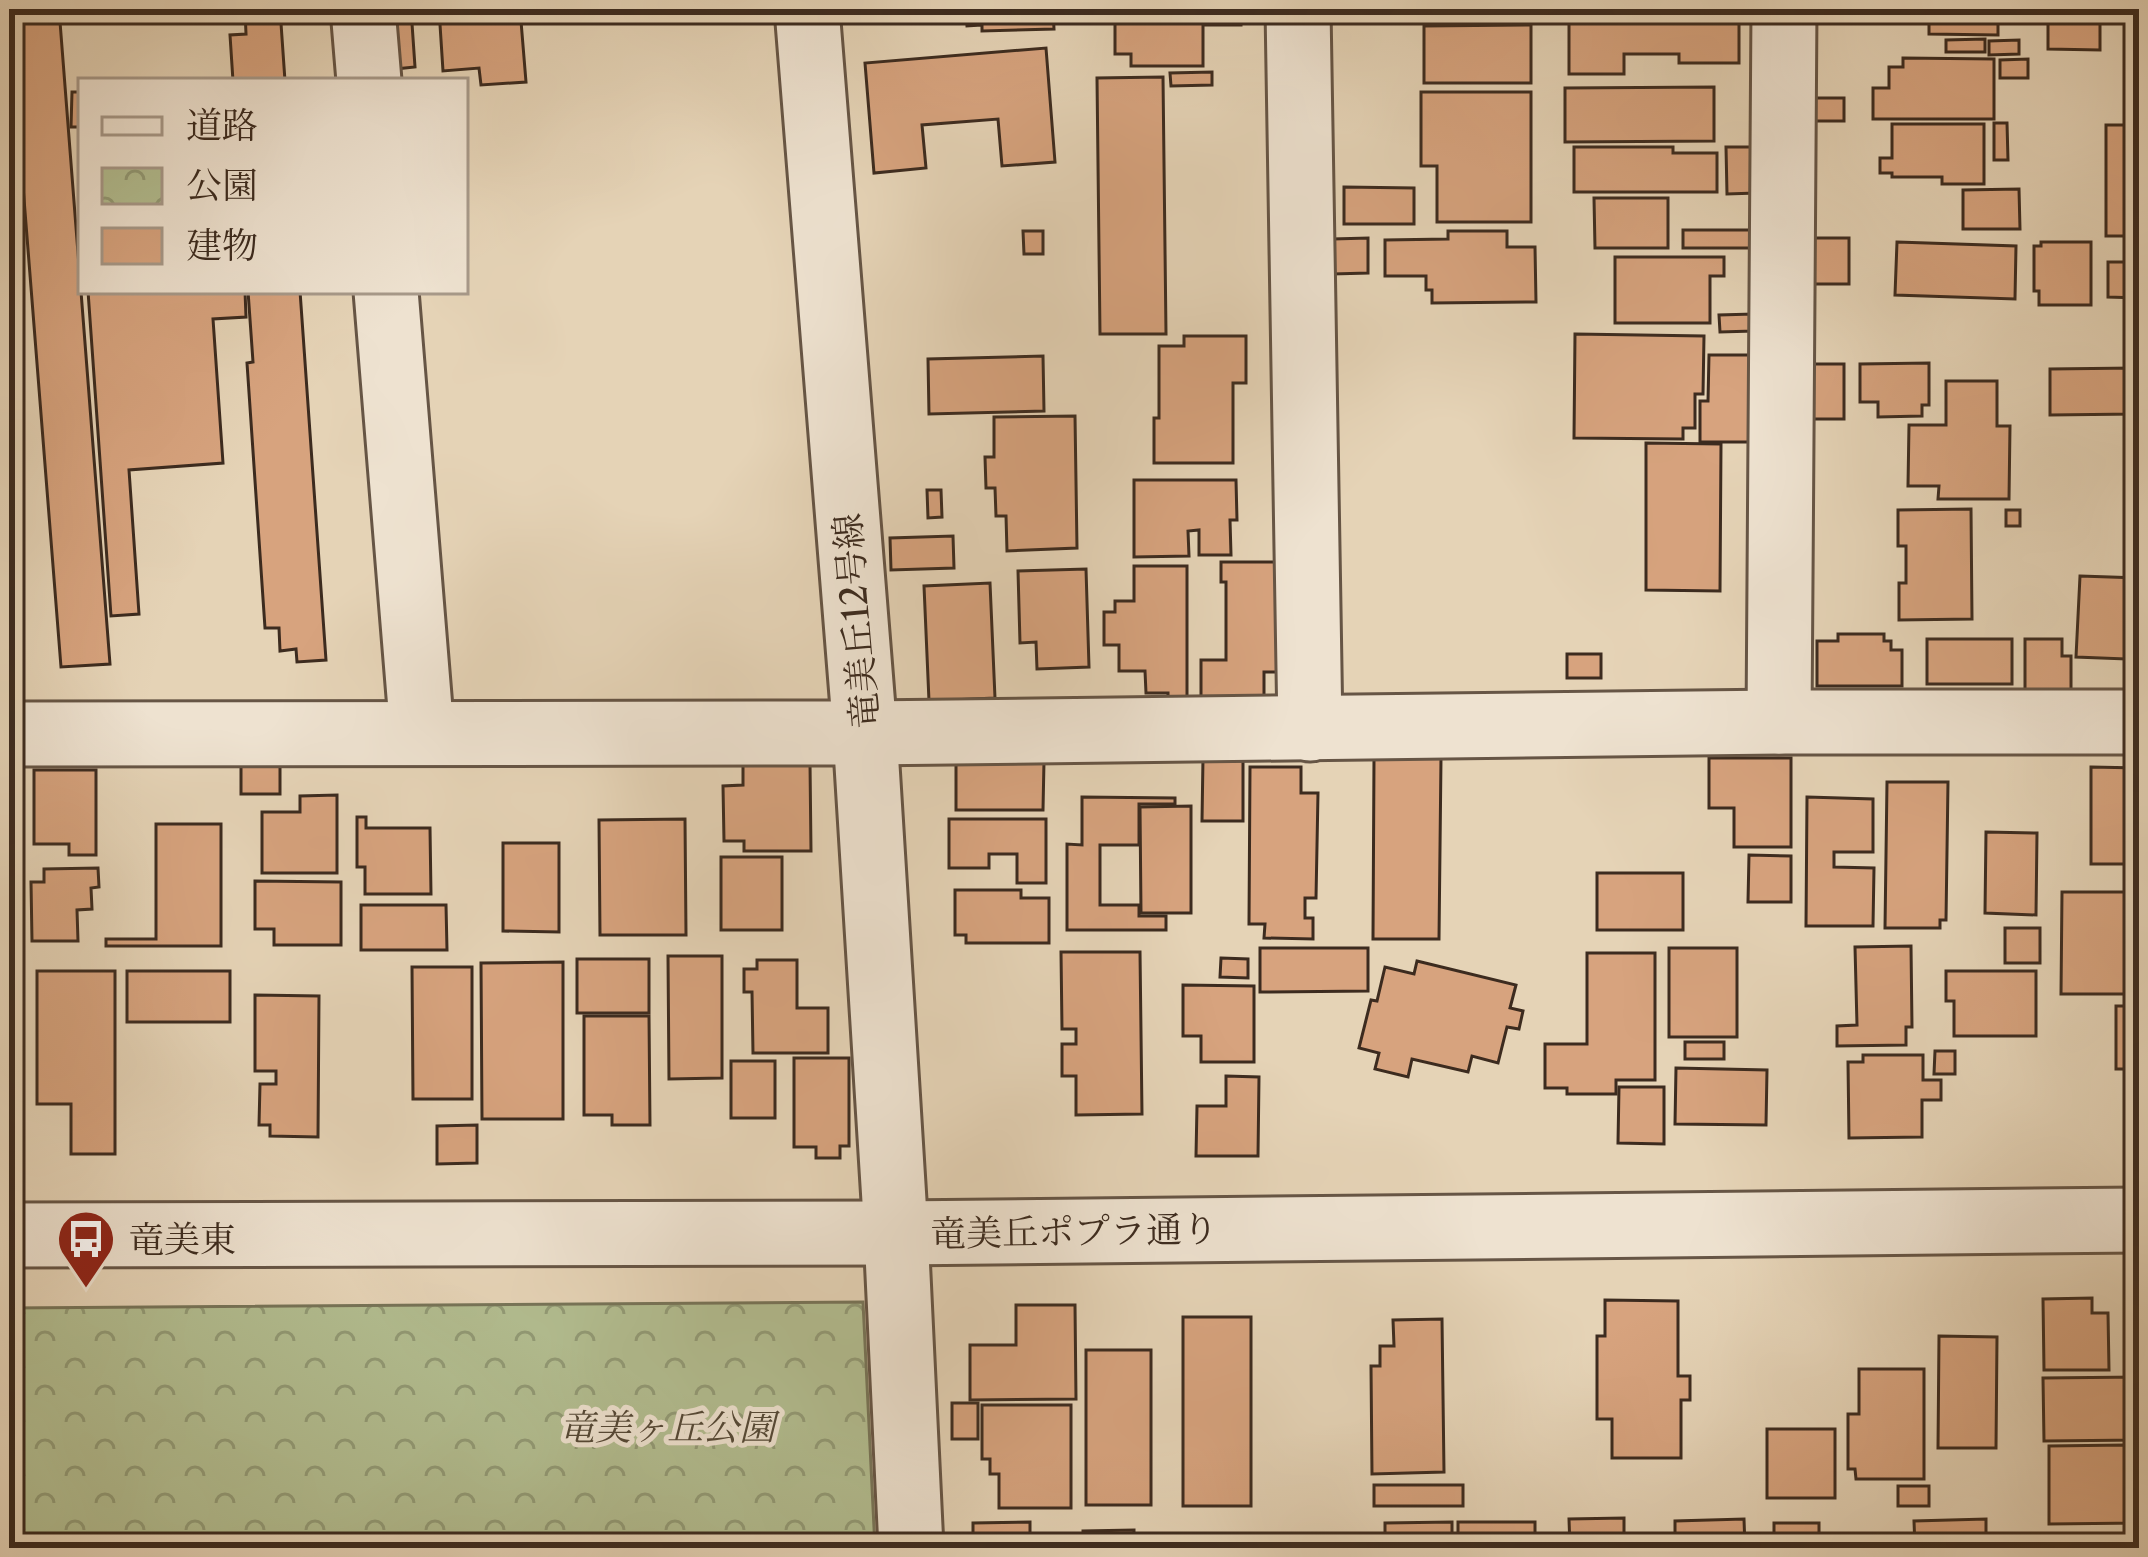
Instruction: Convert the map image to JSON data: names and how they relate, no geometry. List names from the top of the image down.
{
  "streets": {
    "street": ["竜美丘12号線", "竜美丘ポプラ通り"]
  },
  "crossings": [
    ["竜美丘12号線", "竜美丘ポプラ通り"]
  ],
  "parks": ["竜美ヶ丘公園"],
  "places": {
    "bus stop": ["竜美東"]
  },
  "legend": ["道路", "公園", "建物"]
}
